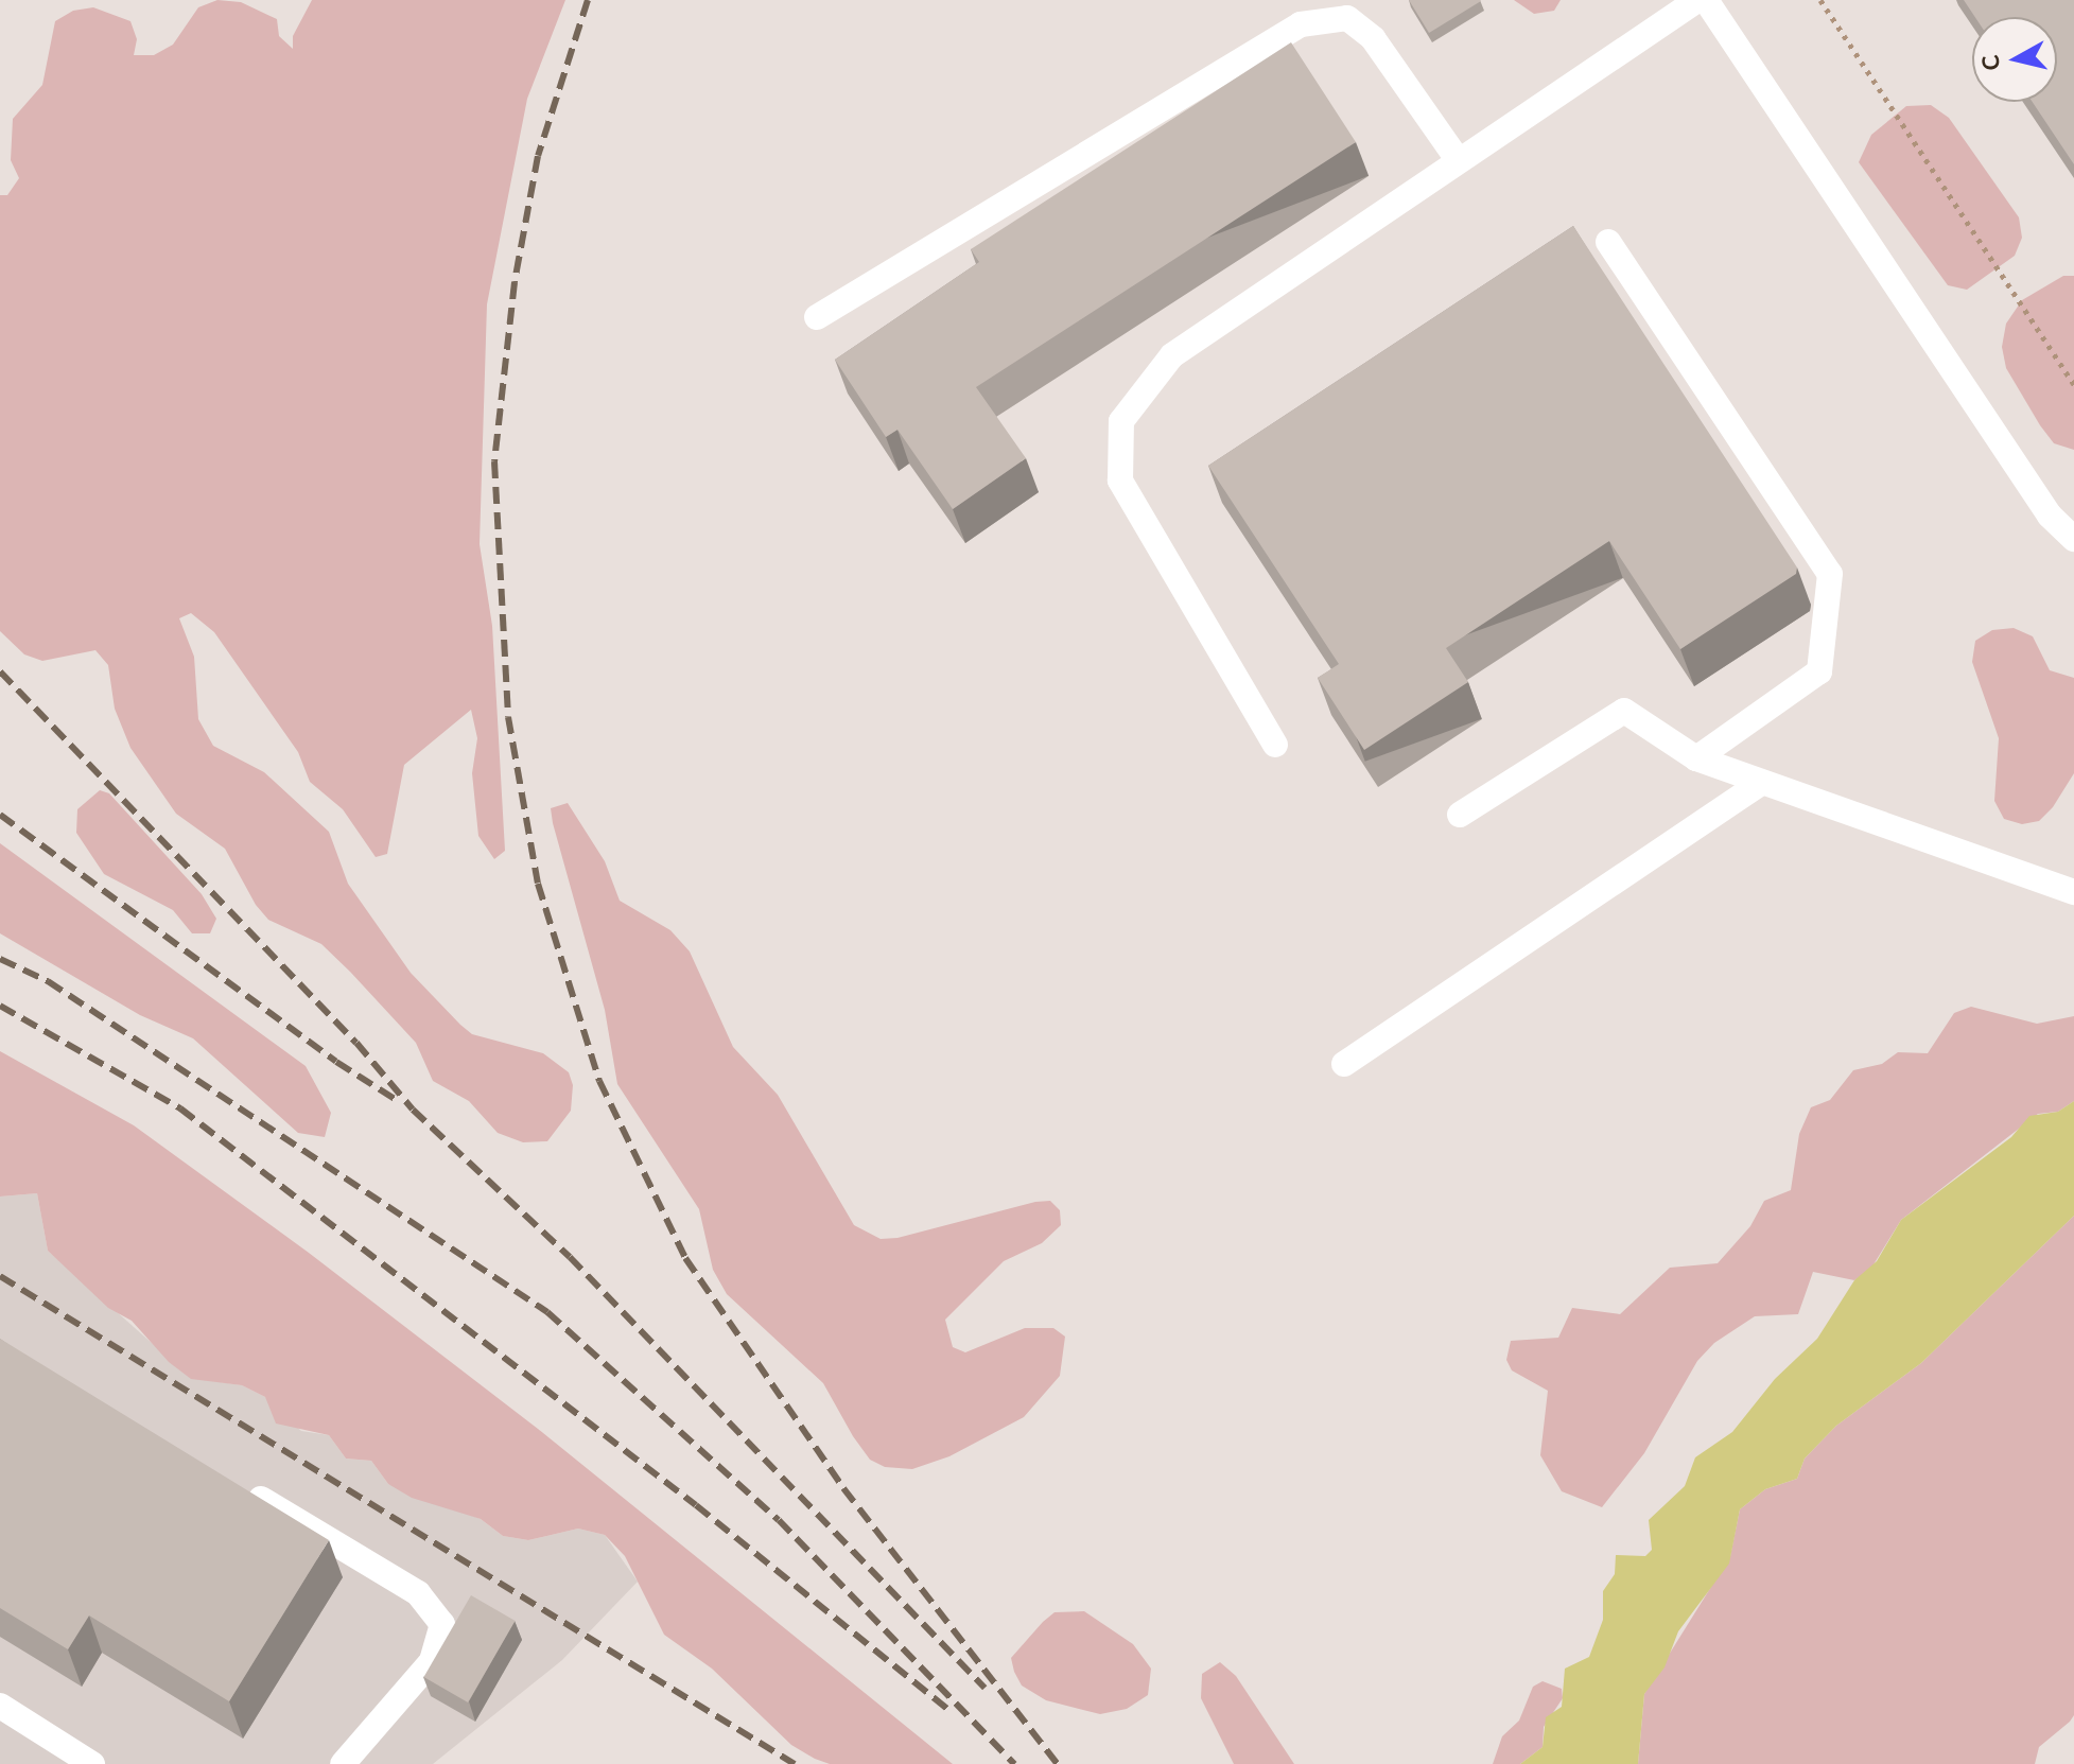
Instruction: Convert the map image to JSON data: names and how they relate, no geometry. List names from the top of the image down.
{
  "north": "left"
}
